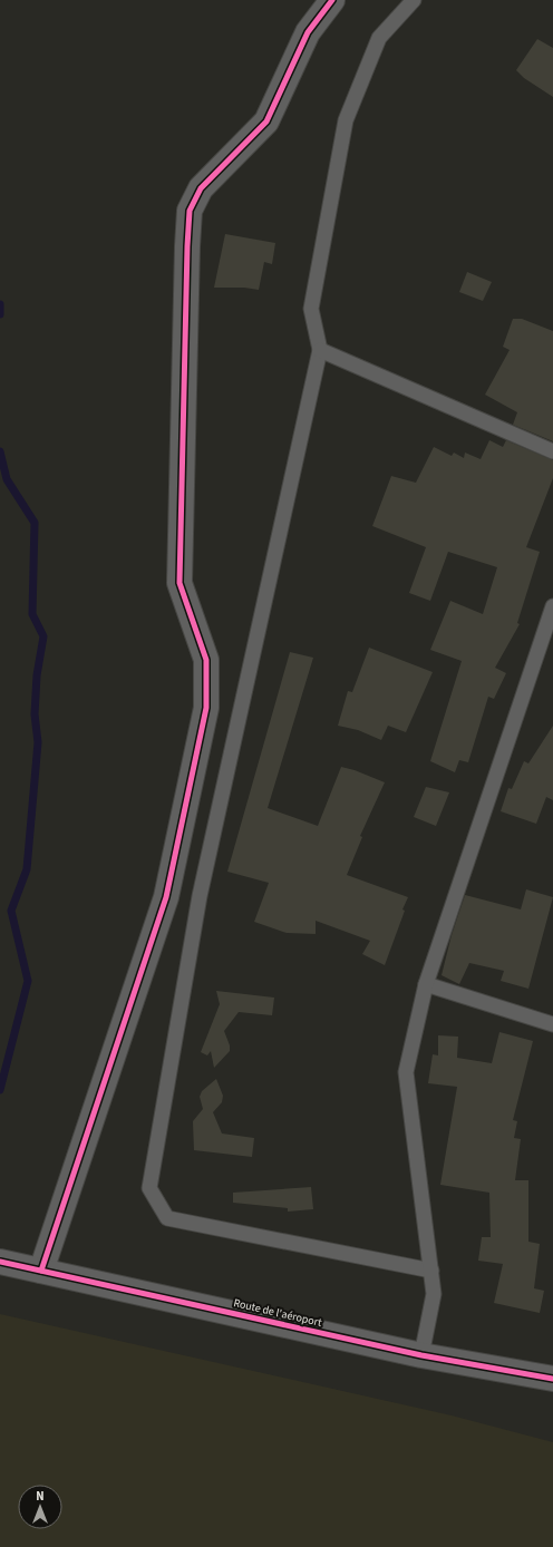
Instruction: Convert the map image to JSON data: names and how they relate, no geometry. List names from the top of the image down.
{
  "streets": {
    "street": ["Route de l'aéroport"]
  },
  "north": "top"
}
